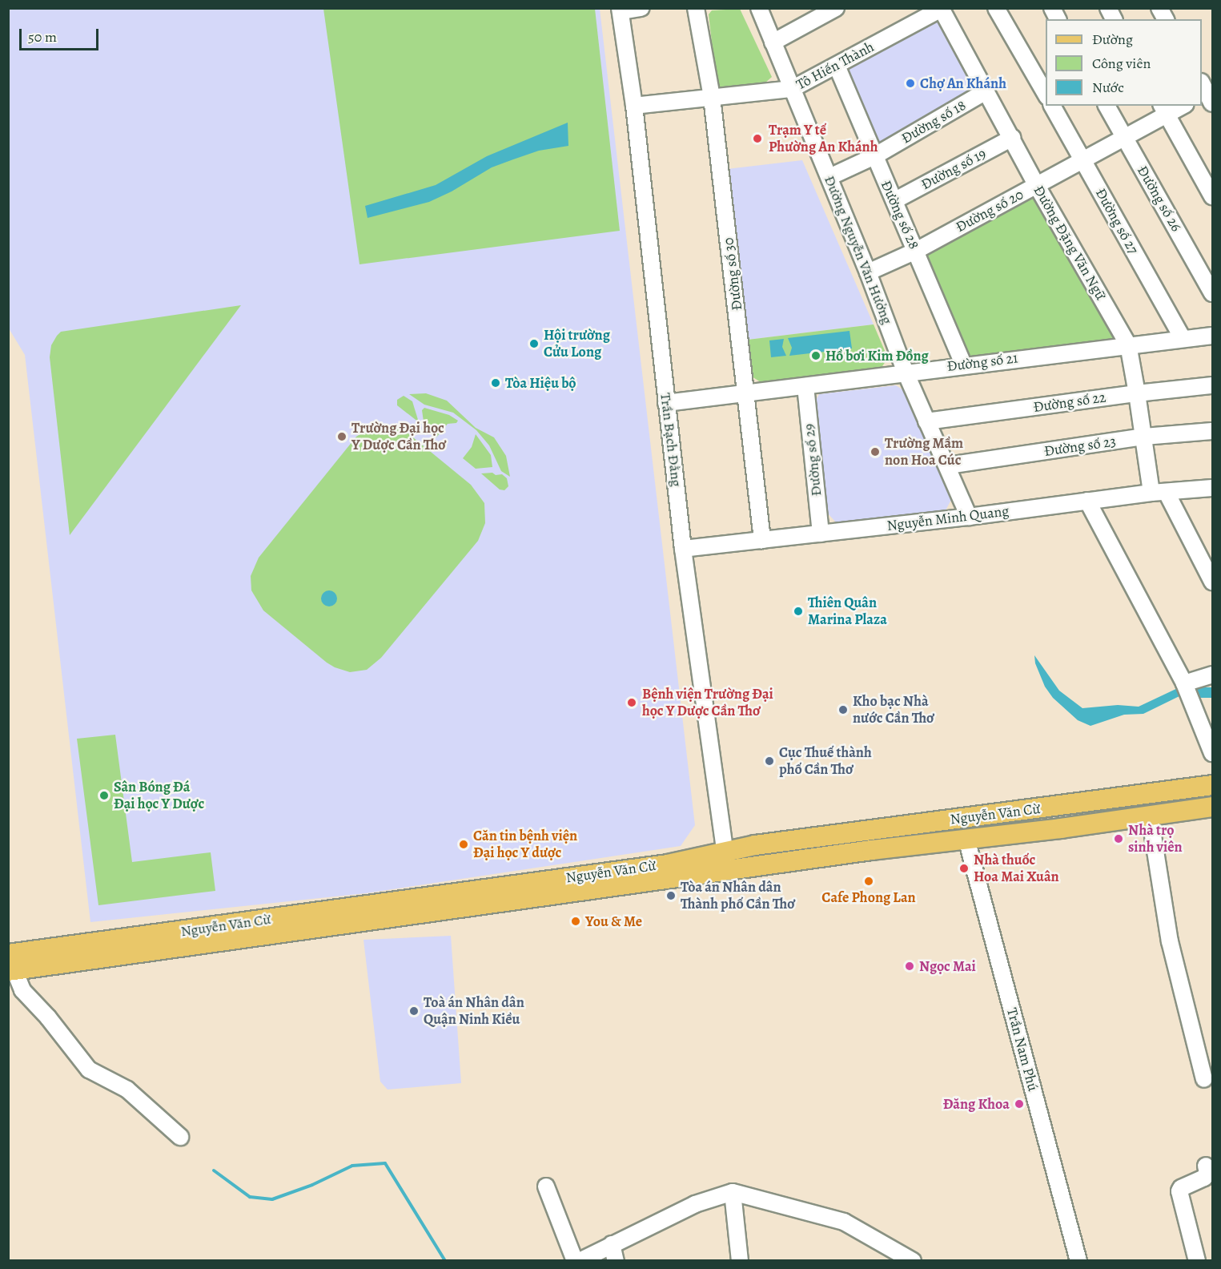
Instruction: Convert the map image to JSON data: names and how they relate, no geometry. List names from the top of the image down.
{
  "streets": {
    "main road": ["Nguyễn Văn Cừ"],
    "street": [
      "Tô Hiến Thành",
      "Đường số 18",
      "Đường số 19",
      "Đường số 26",
      "Đường số 20",
      "Đường số 28",
      "Đường số 27",
      "Đường Đặng Văn Ngữ",
      "Đường Nguyễn Văn Hưởng",
      "Đường số 30",
      "Đường số 21",
      "Đường số 22",
      "Trần Bạch Đằng",
      "Đường số 23",
      "Đường số 29",
      "Nguyễn Minh Quang",
      "Trần Nam Phú"
    ]
  },
  "crossings": [
    ["Tô Hiến Thành", "Đường số 28"],
    ["Tô Hiến Thành", "Đường Đặng Văn Ngữ"],
    ["Tô Hiến Thành", "Đường Nguyễn Văn Hưởng"],
    ["Tô Hiến Thành", "Đường số 30"],
    ["Tô Hiến Thành", "Trần Bạch Đằng"],
    ["Đường số 18", "Đường số 28"],
    ["Đường số 18", "Đường Đặng Văn Ngữ"],
    ["Đường số 18", "Đường Nguyễn Văn Hưởng"],
    ["Đường số 19", "Đường số 28"],
    ["Đường số 19", "Đường Đặng Văn Ngữ"],
    ["Đường số 26", "Đường số 20"],
    ["Đường số 20", "Đường số 28"],
    ["Đường số 20", "Đường số 27"],
    ["Đường số 20", "Đường Đặng Văn Ngữ"],
    ["Đường số 20", "Đường Nguyễn Văn Hưởng"],
    ["Đường số 28", "Đường số 21"],
    ["Đường số 27", "Đường số 21"],
    ["Đường Đặng Văn Ngữ", "Đường số 21"],
    ["Đường Đặng Văn Ngữ", "Đường số 22"],
    ["Đường Đặng Văn Ngữ", "Đường số 23"],
    ["Đường Đặng Văn Ngữ", "Nguyễn Minh Quang"],
    ["Đường Nguyễn Văn Hưởng", "Đường số 21"],
    ["Đường Nguyễn Văn Hưởng", "Đường số 22"],
    ["Đường Nguyễn Văn Hưởng", "Đường số 23"],
    ["Đường Nguyễn Văn Hưởng", "Nguyễn Minh Quang"],
    ["Đường số 30", "Đường số 21"],
    ["Đường số 30", "Nguyễn Minh Quang"],
    ["Đường số 21", "Trần Bạch Đằng"],
    ["Đường số 21", "Đường số 29"],
    ["Trần Bạch Đằng", "Nguyễn Minh Quang"],
    ["Trần Bạch Đằng", "Nguyễn Văn Cừ"],
    ["Đường số 29", "Nguyễn Minh Quang"],
    ["Nguyễn Văn Cừ", "Trần Nam Phú"]
  ],
  "places": [
    "Chợ An Khánh",
    "Trạm Y tế Phường An Khánh",
    "Hội trường Cửu Long",
    "Hồ bơi Kim Đồng",
    "Tòa Hiệu bộ",
    "Trường Đại học Y Dược Cần Thơ",
    "Trường Mầm non Hoa Cúc",
    "Thiên Quân Marina Plaza",
    "Bệnh viện Trường Đại học Y Dược Cần Thơ",
    "Kho bạc Nhà nước Cần Thơ",
    "Cục Thuế thành phố Cần Thơ",
    "Sân Bóng Đá Đại học Y Dược",
    "Nhà trọ sinh viên",
    "Căn tin bệnh viện Đại học Y dược",
    "Nhà thuốc Hoa Mai Xuân",
    "Cafe Phong Lan",
    "Tòa án Nhân dân Thành phố Cần Thơ",
    "You & Me",
    "Ngọc Mai",
    "Toà án Nhân dân Quận Ninh Kiều",
    "Đăng Khoa"
  ],
  "legend": ["Đường", "Công viên", "Nước"],
  "scale_bar": "50 m"
}
